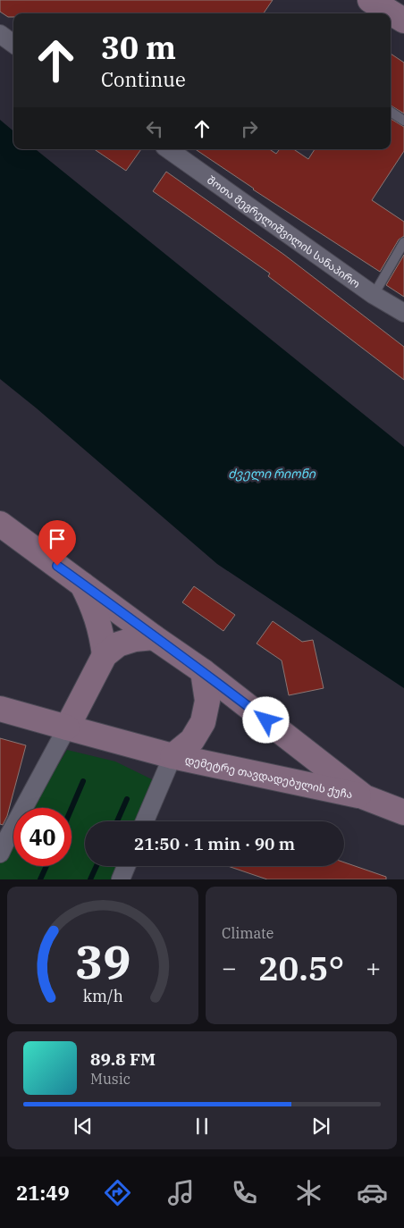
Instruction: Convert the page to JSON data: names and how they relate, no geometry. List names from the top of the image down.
{
  "streets": {
    "street": ["შოთა მეგრელიშვილის სანაპირო", "დემეტრე თავდადებულის ქუჩა"]
  },
  "water": ["ძველი რიონი"],
  "page": {
    "turn": ["30 m", "Continue"],
    "limit": "40",
    "trip": "21:50 · 1 min · 90 m",
    "tile": "Climate",
    "heat": ["−", "20.5°", "+"],
    "song": ["89.8 FM", "Music"],
    "tabs": "21:49",
    "gauge": ["39", "km/h"]
  }
}
